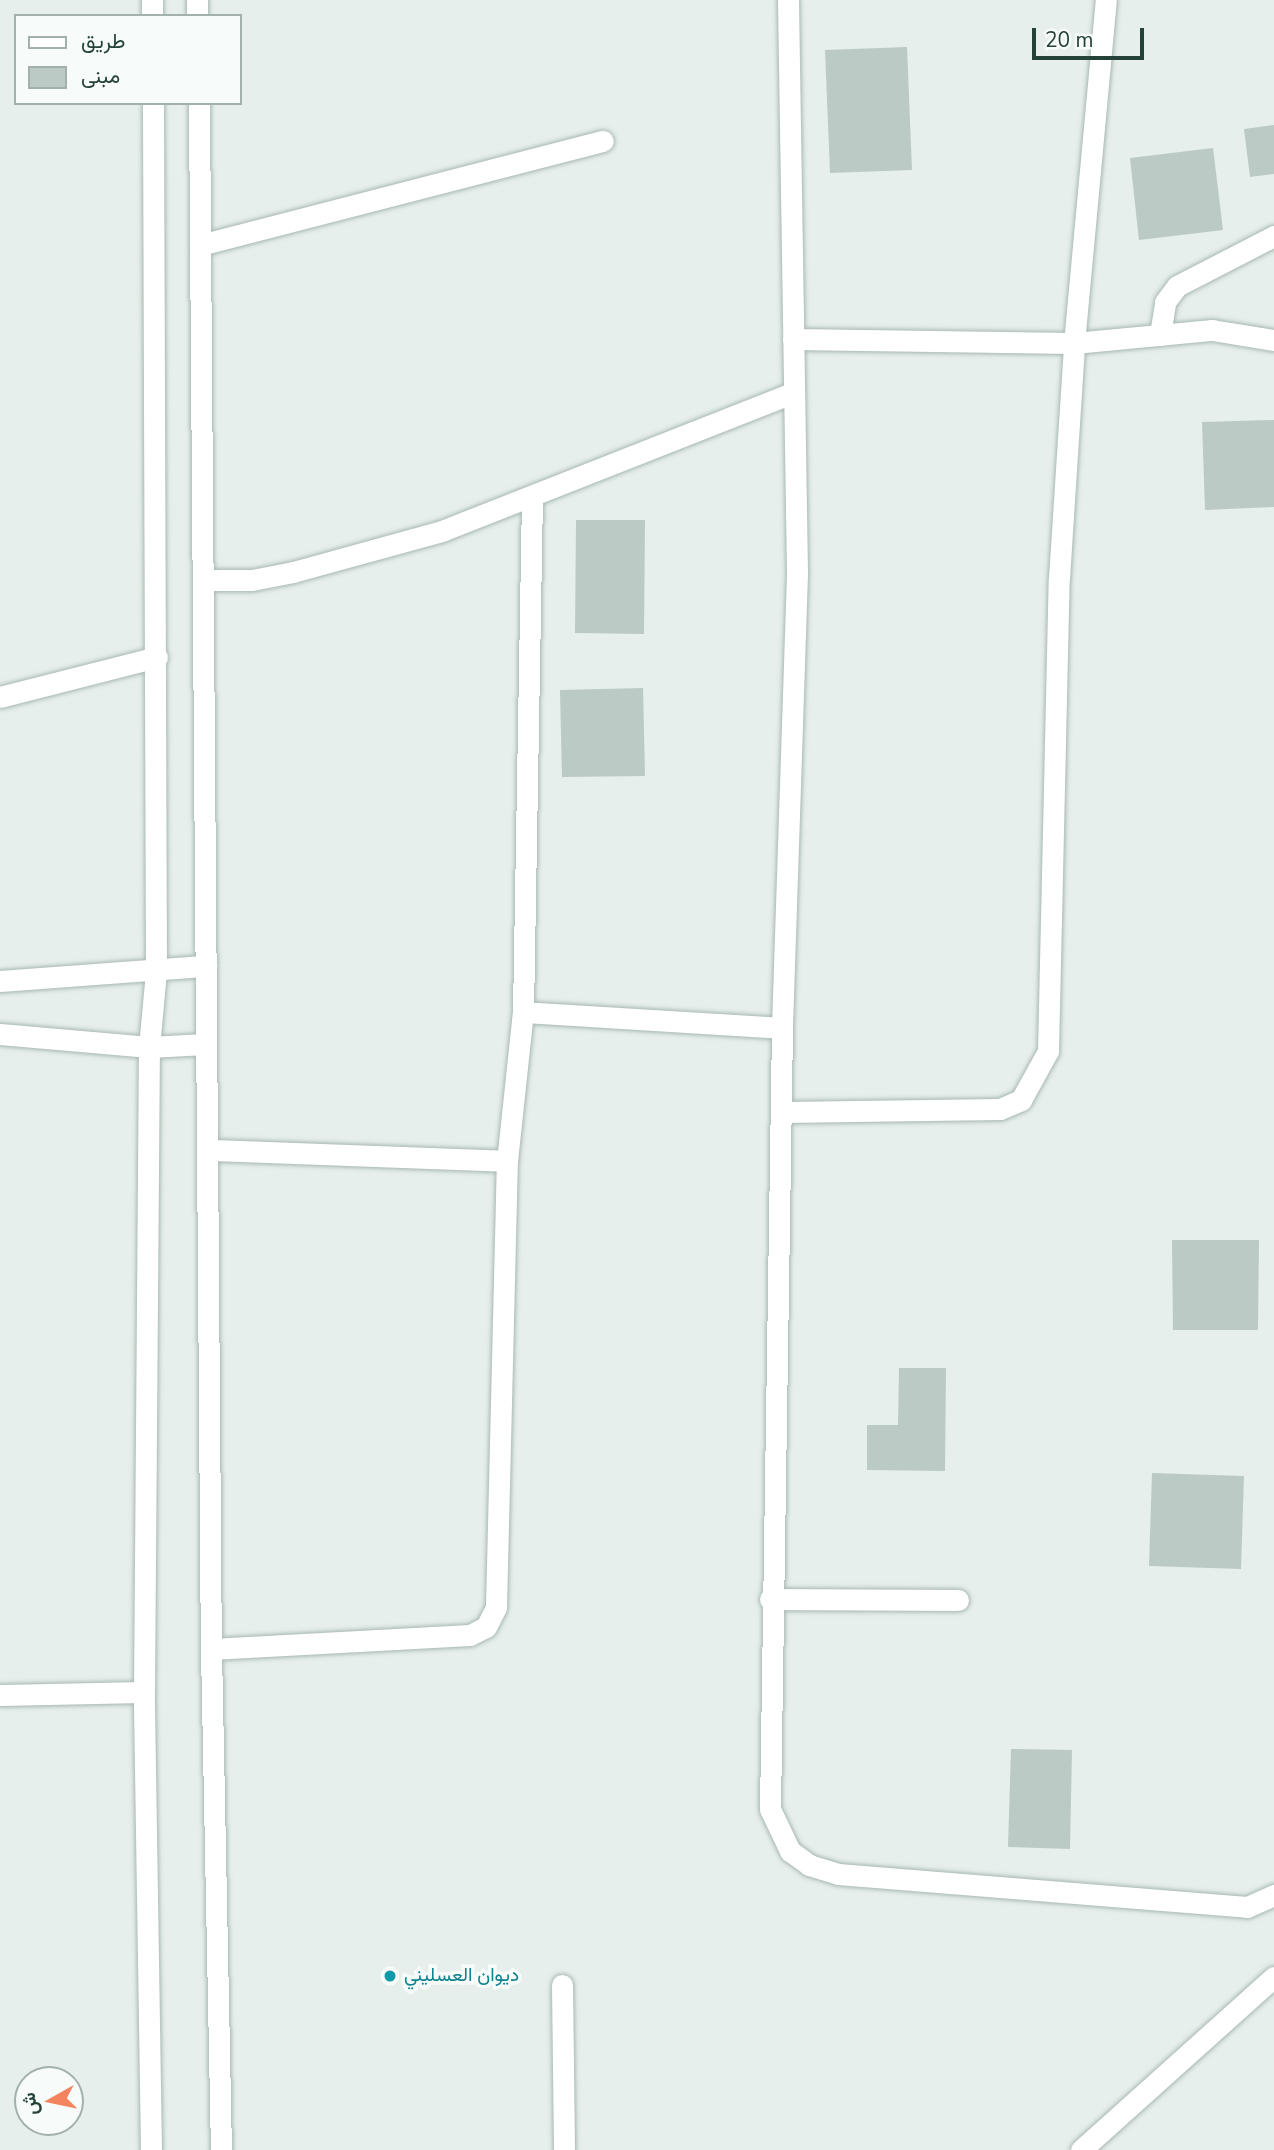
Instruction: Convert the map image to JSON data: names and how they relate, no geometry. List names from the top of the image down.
{
  "places": ["ديوان العسليني"],
  "legend": ["طريق", "مبنى"],
  "scale_bar": "20 m",
  "north": "left"
}
